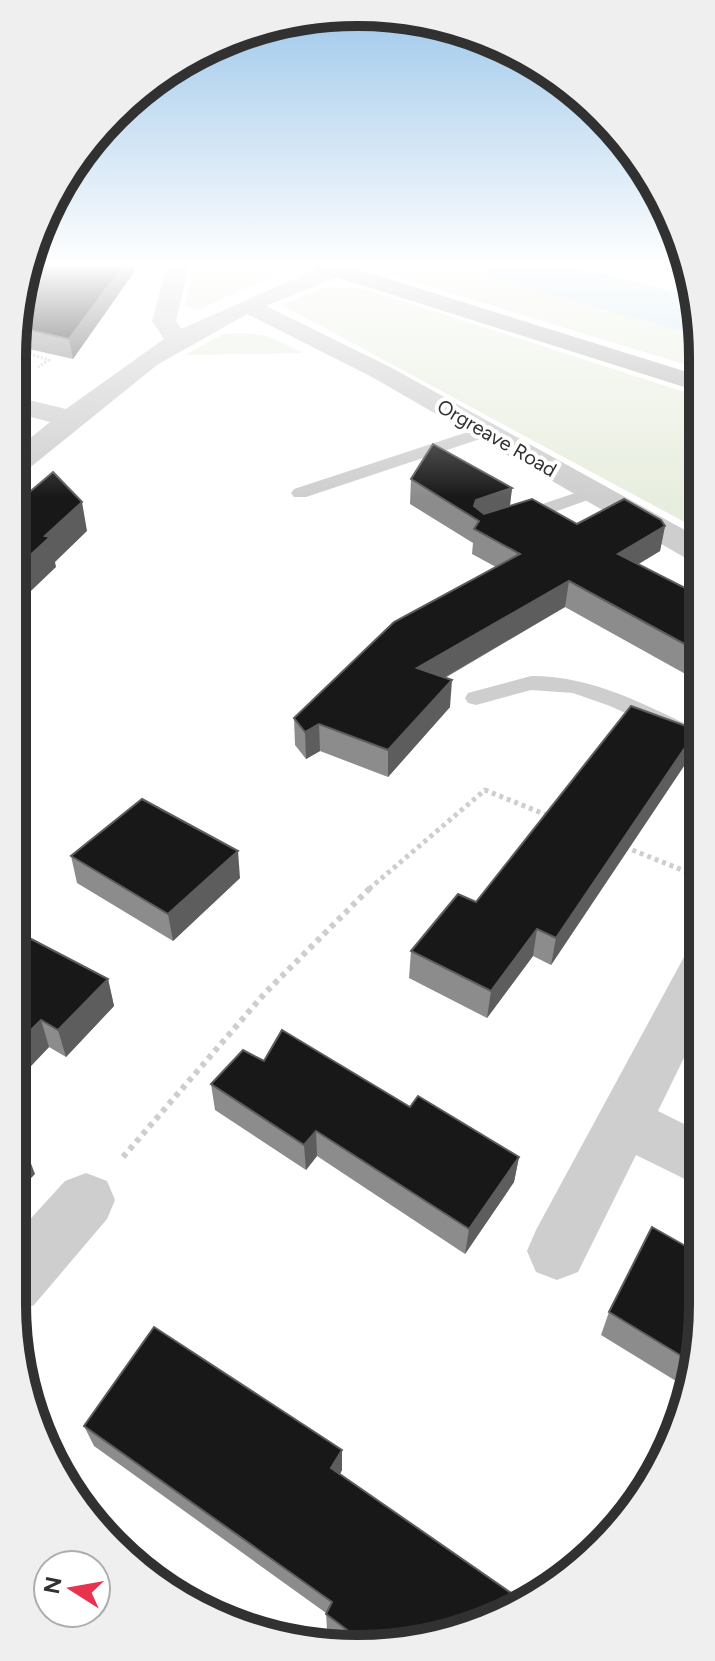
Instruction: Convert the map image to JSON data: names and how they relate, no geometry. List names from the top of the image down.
{
  "streets": {
    "street": ["Orgreave Road"]
  },
  "north": "left"
}
